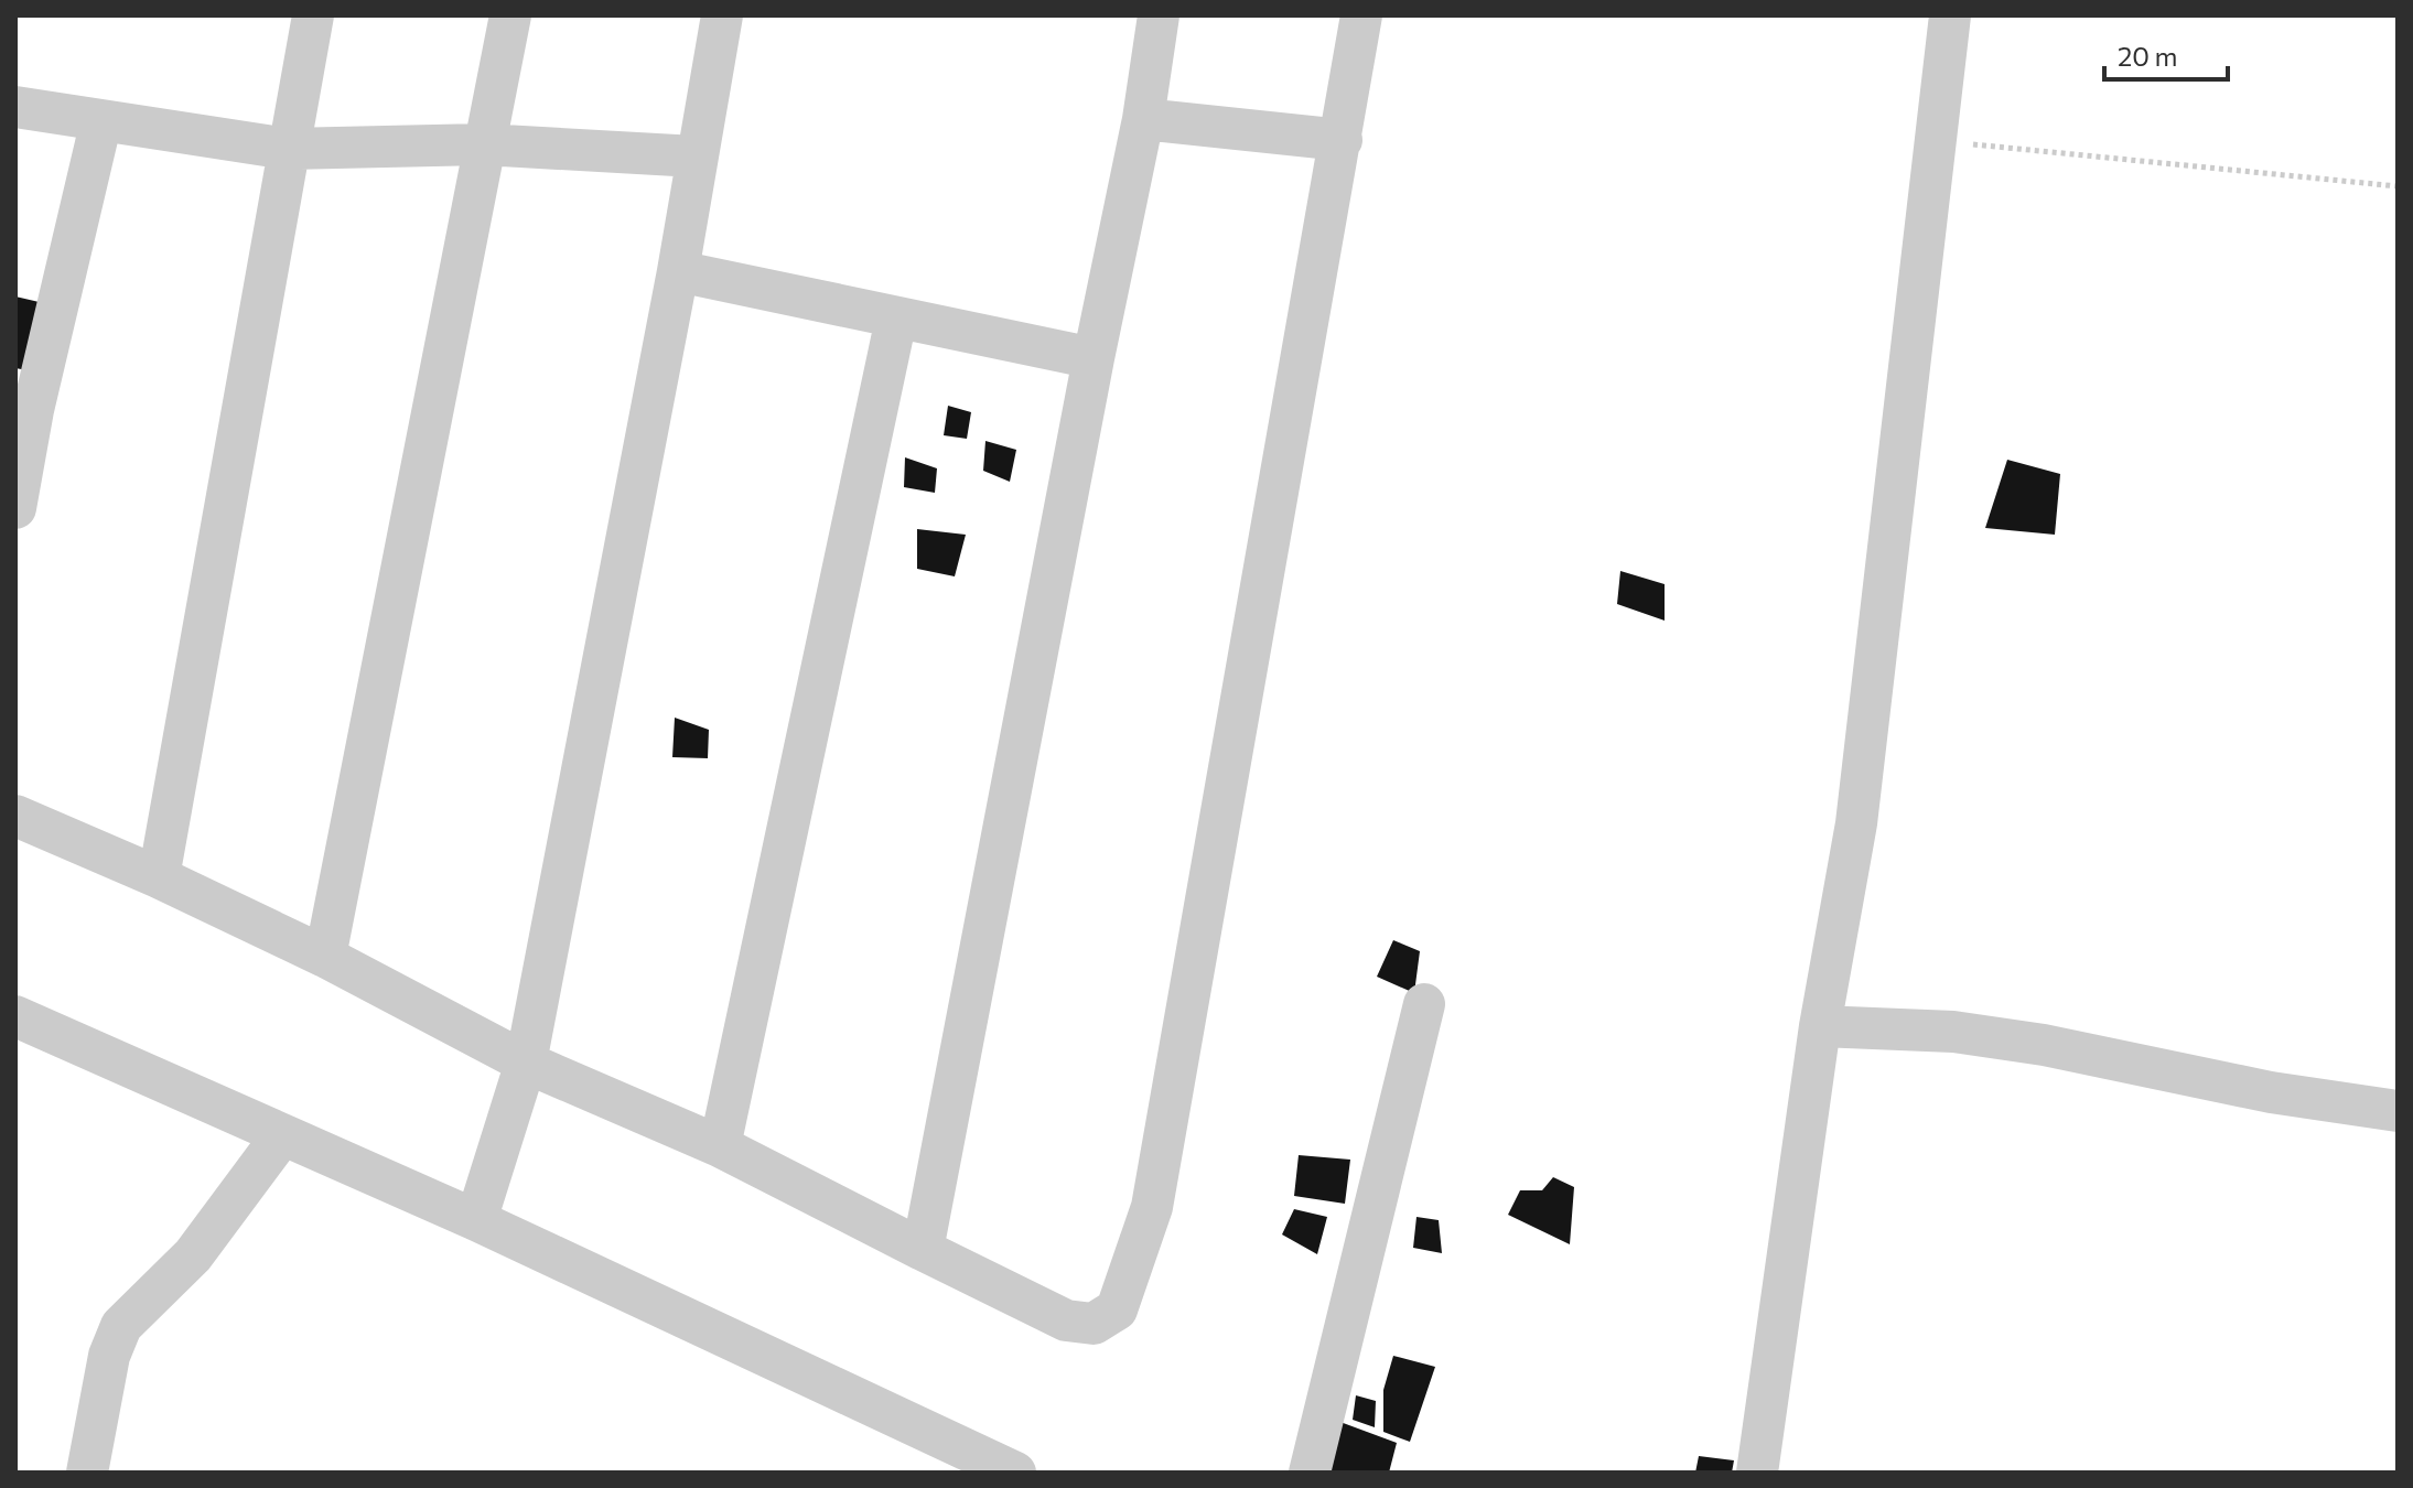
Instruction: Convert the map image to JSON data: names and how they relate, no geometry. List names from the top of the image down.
{
  "scale_bar": "20 m"
}
